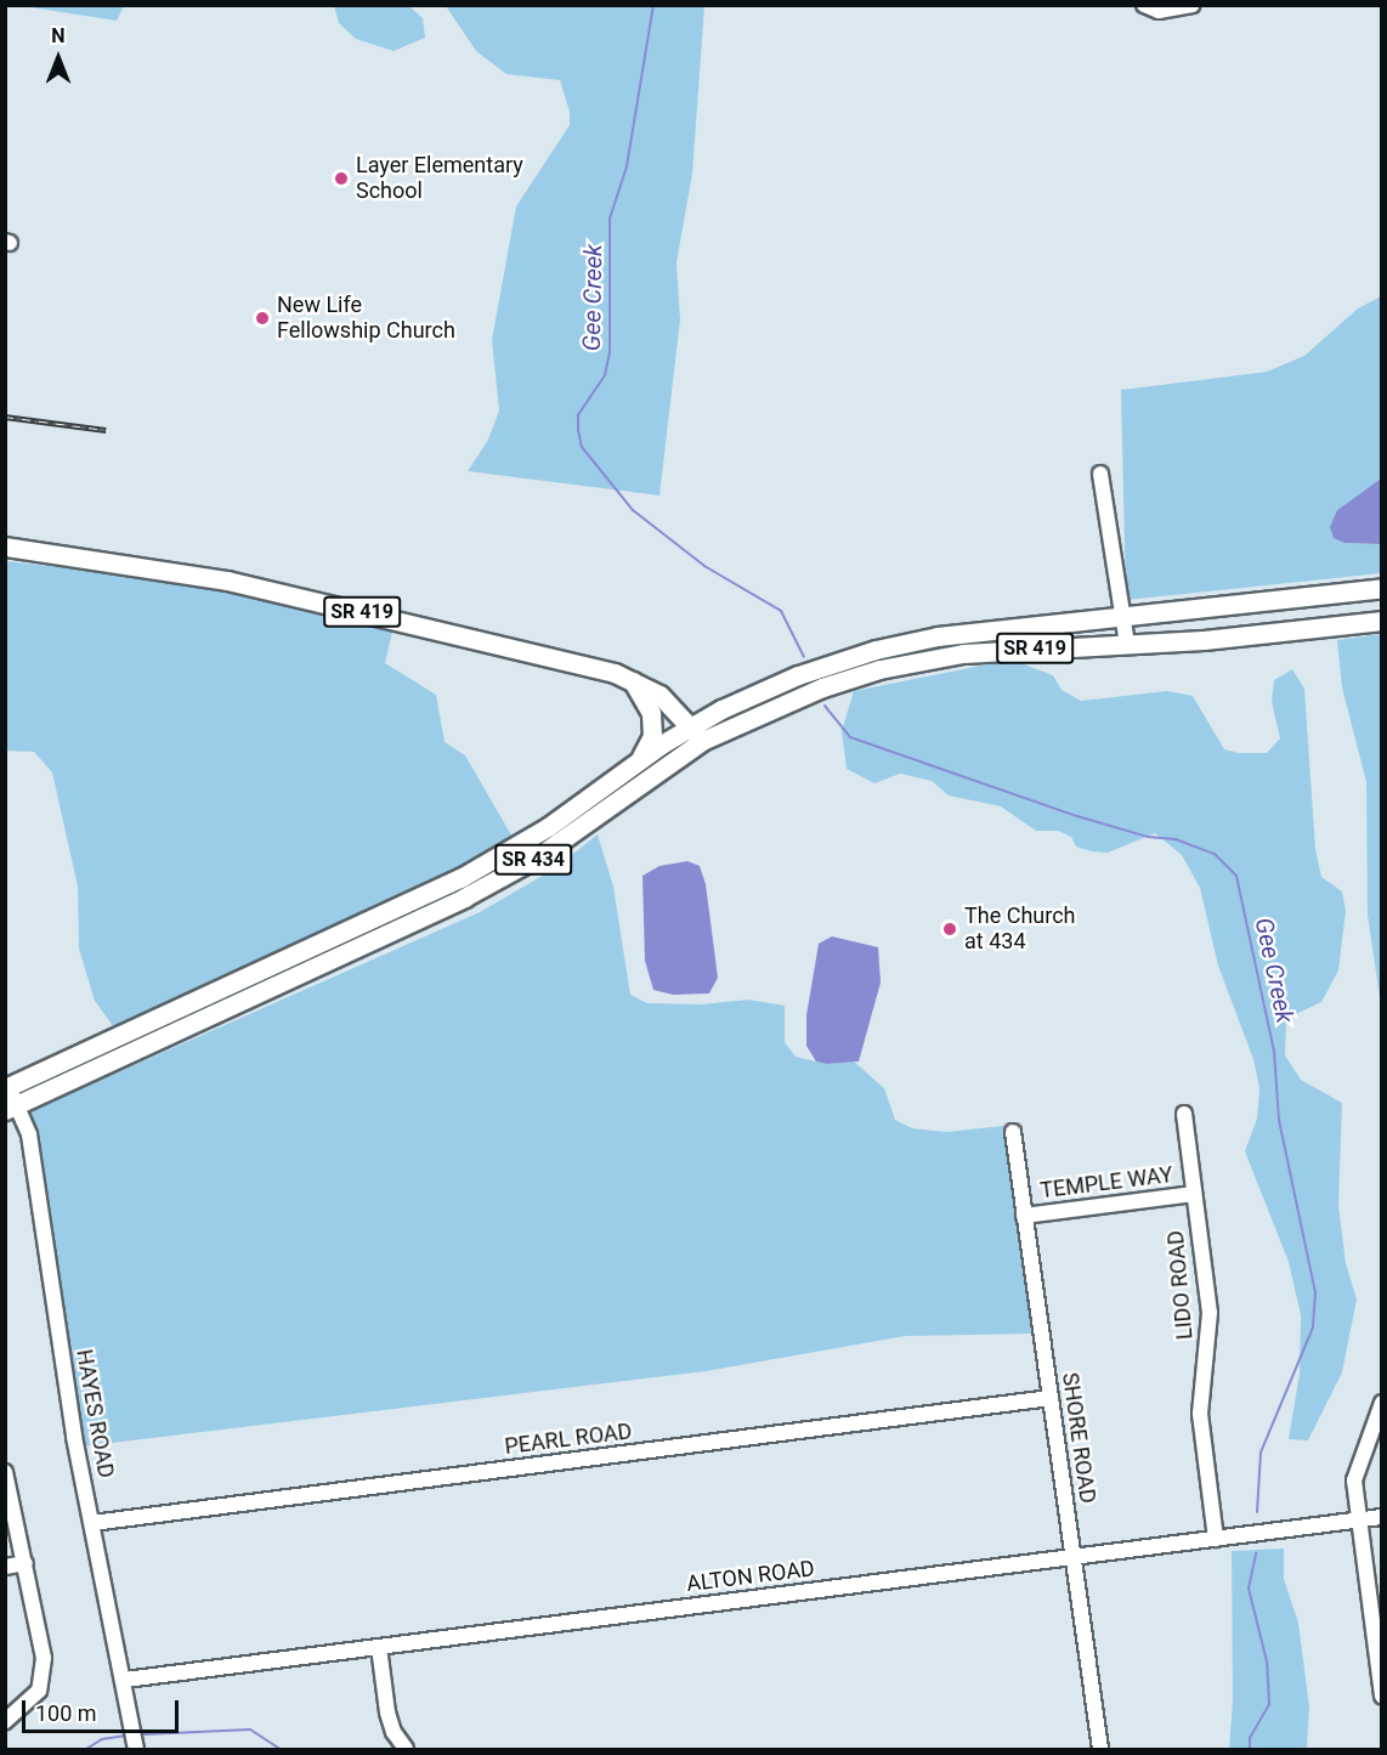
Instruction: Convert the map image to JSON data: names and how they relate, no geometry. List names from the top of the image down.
{
  "streets": {
    "main road": ["SR 419", "SR 434"],
    "street": [
      "TEMPLE WAY",
      "LIDO ROAD",
      "HAYES ROAD",
      "SHORE ROAD",
      "PEARL ROAD",
      "ALTON ROAD"
    ]
  },
  "crossings": [
    ["SR 419", "SR 434"],
    ["SR 434", "HAYES ROAD"],
    ["TEMPLE WAY", "LIDO ROAD"],
    ["TEMPLE WAY", "SHORE ROAD"],
    ["LIDO ROAD", "ALTON ROAD"],
    ["HAYES ROAD", "PEARL ROAD"],
    ["HAYES ROAD", "ALTON ROAD"],
    ["SHORE ROAD", "PEARL ROAD"],
    ["SHORE ROAD", "ALTON ROAD"]
  ],
  "water": ["Gee Creek"],
  "places": ["Layer Elementary School", "New Life Fellowship Church", "The Church at 434"],
  "scale_bar": "100 m",
  "north": "top"
}
